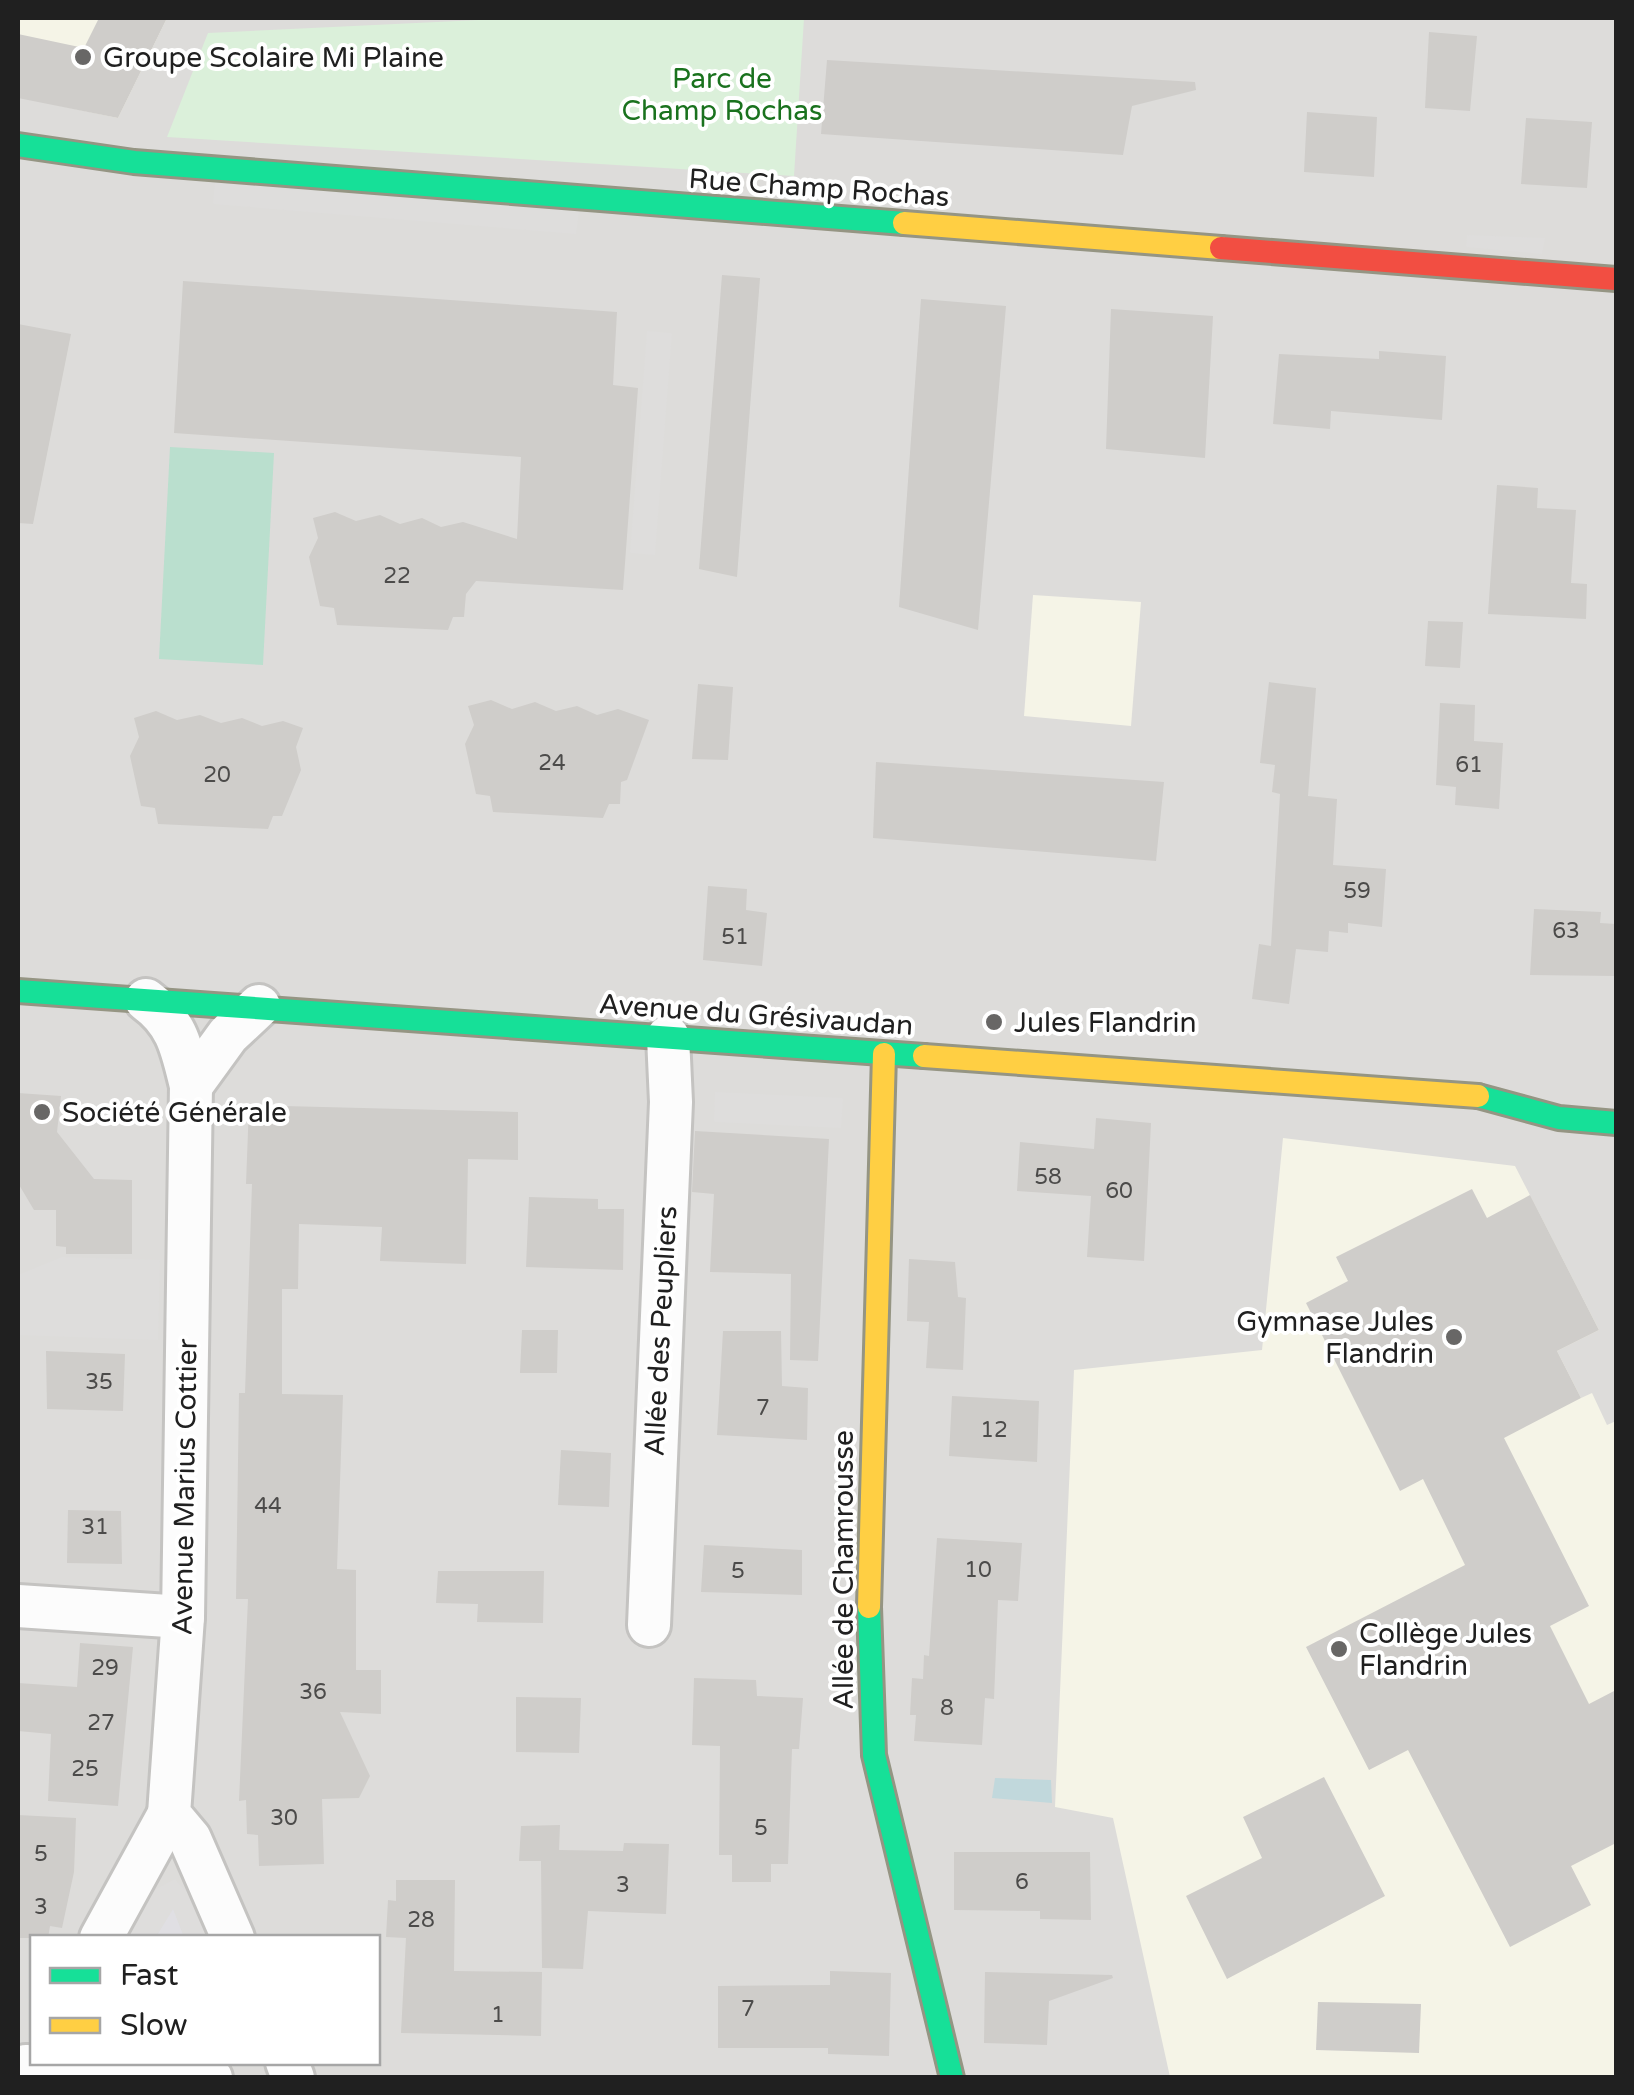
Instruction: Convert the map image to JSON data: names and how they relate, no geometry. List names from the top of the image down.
{
  "streets": {
    "street": [
      "Rue Champ Rochas",
      "Avenue du Grésivaudan",
      "Allée des Peupliers",
      "Avenue Marius Cottier",
      "Allée de Chamrousse"
    ]
  },
  "crossings": [
    ["Avenue du Grésivaudan", "Allée des Peupliers"],
    ["Avenue du Grésivaudan", "Avenue Marius Cottier"],
    ["Avenue du Grésivaudan", "Allée de Chamrousse"]
  ],
  "parks": ["Parc de Champ Rochas"],
  "places": [
    "Groupe Scolaire Mi Plaine",
    "Jules Flandrin",
    "Société Générale",
    "Gymnase Jules Flandrin",
    "Collège Jules Flandrin"
  ],
  "house_numbers": [
    "22",
    "24",
    "61",
    "20",
    "59",
    "63",
    "51",
    "58",
    "60",
    "35",
    "7",
    "12",
    "44",
    "31",
    "10",
    "5",
    "29",
    "36",
    "8",
    "27",
    "25",
    "30",
    "5",
    "5",
    "6",
    "3",
    "3",
    "28",
    "7",
    "1"
  ],
  "legend": ["Fast", "Slow"]
}
